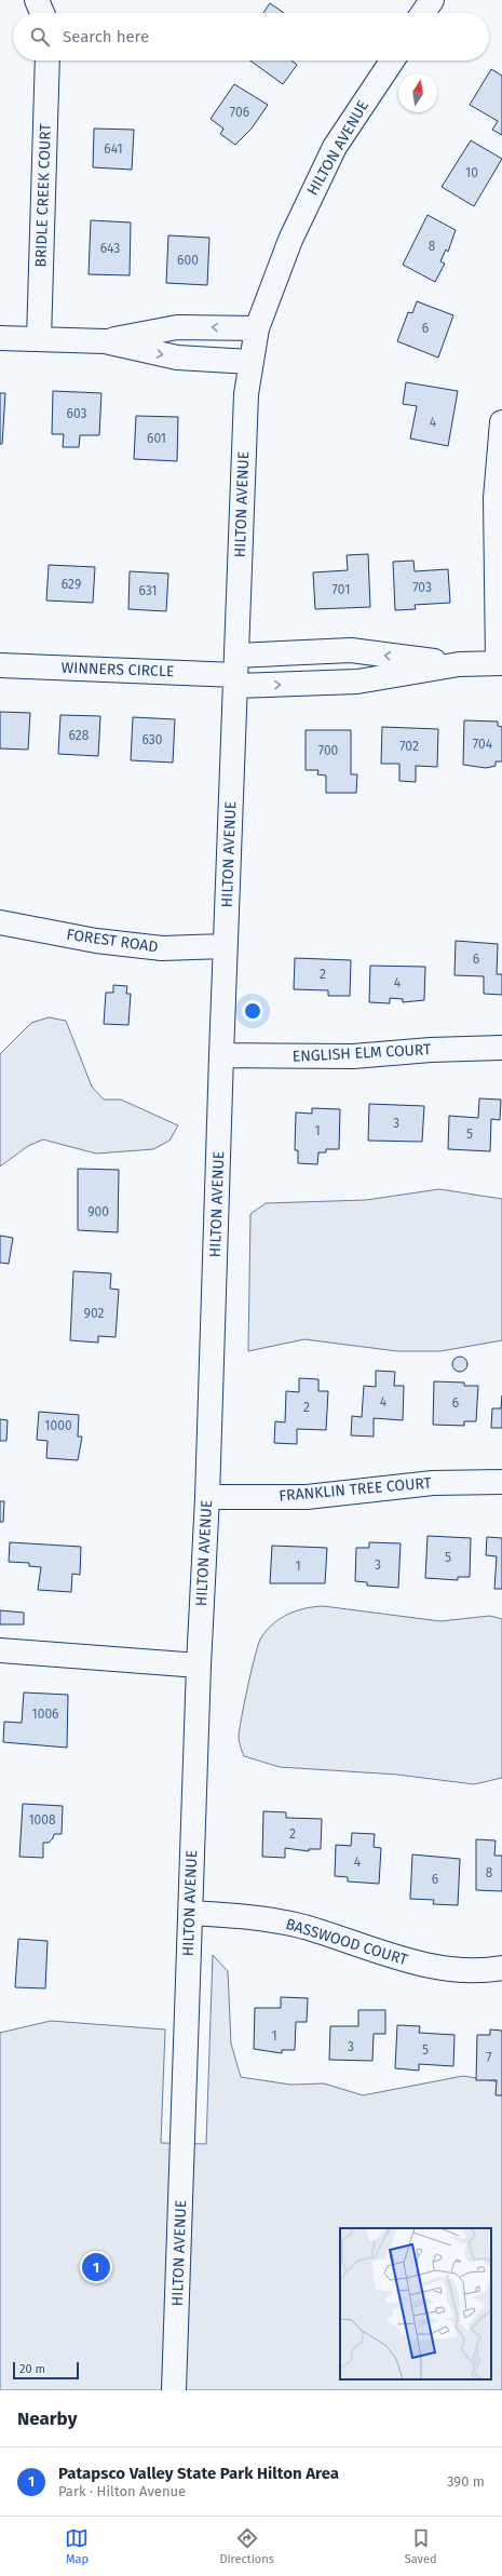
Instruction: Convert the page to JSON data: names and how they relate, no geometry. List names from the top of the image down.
{
  "streets": {
    "street": [
      "HILTON AVENUE",
      "BRIDLE CREEK COURT",
      "WINNERS CIRCLE",
      "FOREST ROAD",
      "ENGLISH ELM COURT",
      "FRANKLIN TREE COURT",
      "BASSWOOD COURT"
    ]
  },
  "crossings": [
    ["HILTON AVENUE", "WINNERS CIRCLE"],
    ["HILTON AVENUE", "FOREST ROAD"],
    ["HILTON AVENUE", "ENGLISH ELM COURT"],
    ["HILTON AVENUE", "FRANKLIN TREE COURT"],
    ["HILTON AVENUE", "BASSWOOD COURT"]
  ],
  "house_numbers": [
    "706",
    "641",
    "10",
    "8",
    "643",
    "600",
    "6",
    "603",
    "4",
    "601",
    "629",
    "703",
    "701",
    "631",
    "628",
    "630",
    "704",
    "702",
    "700",
    "6",
    "2",
    "4",
    "3",
    "1",
    "5",
    "900",
    "902",
    "4",
    "6",
    "2",
    "1000",
    "5",
    "3",
    "1",
    "1006",
    "1008",
    "2",
    "4",
    "8",
    "6",
    "1",
    "3",
    "5",
    "7"
  ],
  "scale_bar": "20 m",
  "north": "top",
  "page": {
    "search": "Search here",
    "pins": "1",
    "scale": "20 m",
    "heading": "Nearby",
    "list": [
      {
        "mark": "1",
        "name": "Patapsco Valley State Park Hilton Area",
        "note": "Park · Hilton Avenue",
        "value": "390 m"
      }
    ],
    "nav": ["Map", "Directions", "Saved"]
  }
}
